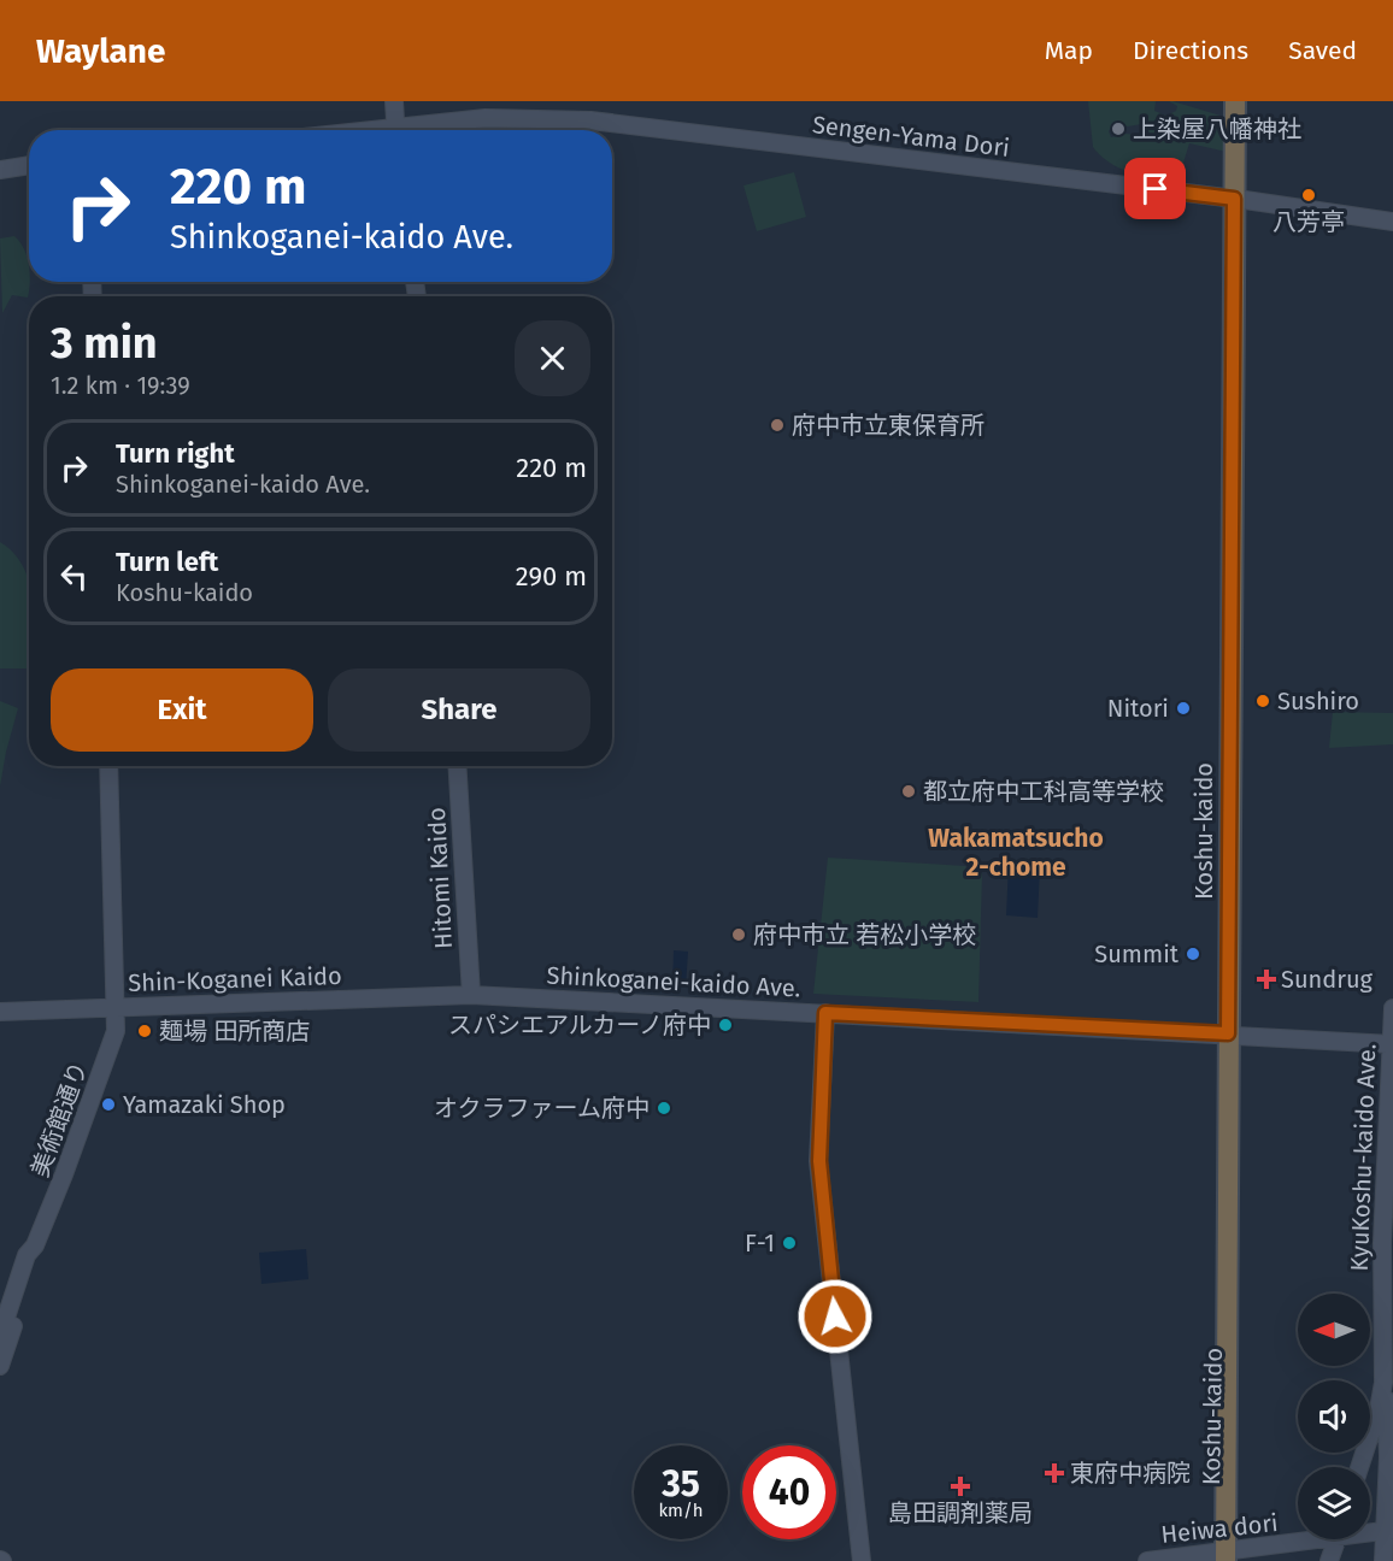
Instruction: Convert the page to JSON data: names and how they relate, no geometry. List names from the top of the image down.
{
  "streets": {
    "highway": ["Koshu-kaido"],
    "main road": [
      "Sengen-Yama Dori",
      "Hitomi Kaido",
      "Shin-Koganei Kaido",
      "Shinkoganei-kaido Ave.",
      "美術館通り",
      "KyuKoshu-kaido Ave.",
      "Heiwa dori"
    ]
  },
  "crossings": [
    ["Sengen-Yama Dori", "Koshu-kaido"],
    ["Koshu-kaido", "Shinkoganei-kaido Ave."],
    ["Koshu-kaido", "Heiwa dori"],
    ["Hitomi Kaido", "Shin-Koganei Kaido"],
    ["Hitomi Kaido", "Shinkoganei-kaido Ave."],
    ["Shin-Koganei Kaido", "Shinkoganei-kaido Ave."],
    ["Shin-Koganei Kaido", "美術館通り"],
    ["Shinkoganei-kaido Ave.", "KyuKoshu-kaido Ave."]
  ],
  "districts": ["Wakamatsucho 2-chome"],
  "places": {
    "other": [
      "上染屋八幡神社",
      "八芳亭",
      "府中市立東保育所",
      "Sushiro",
      "Nitori",
      "都立府中工科高等学校",
      "府中市立 若松小学校",
      "Summit",
      "スパシエアルカーノ府中",
      "麺場 田所商店",
      "Yamazaki Shop",
      "オクラファーム府中",
      "F-1"
    ],
    "health": ["Sundrug", "東府中病院", "島田調剤薬局"]
  },
  "north": "left",
  "page": {
    "header": "Waylane",
    "nav": ["Map", "Directions", "Saved"],
    "turn": ["220 m", "Shinkoganei-kaido Ave."],
    "heading": ["3 min", "1.2 km · 19:39"],
    "list": [
      {
        "name": "Turn right",
        "note": "Shinkoganei-kaido Ave.",
        "value": "220 m"
      },
      {
        "name": "Turn left",
        "note": "Koshu-kaido",
        "value": "290 m"
      }
    ],
    "buttons": ["Exit", "Share"],
    "speed": "35 km/h",
    "limit": "40"
  }
}
